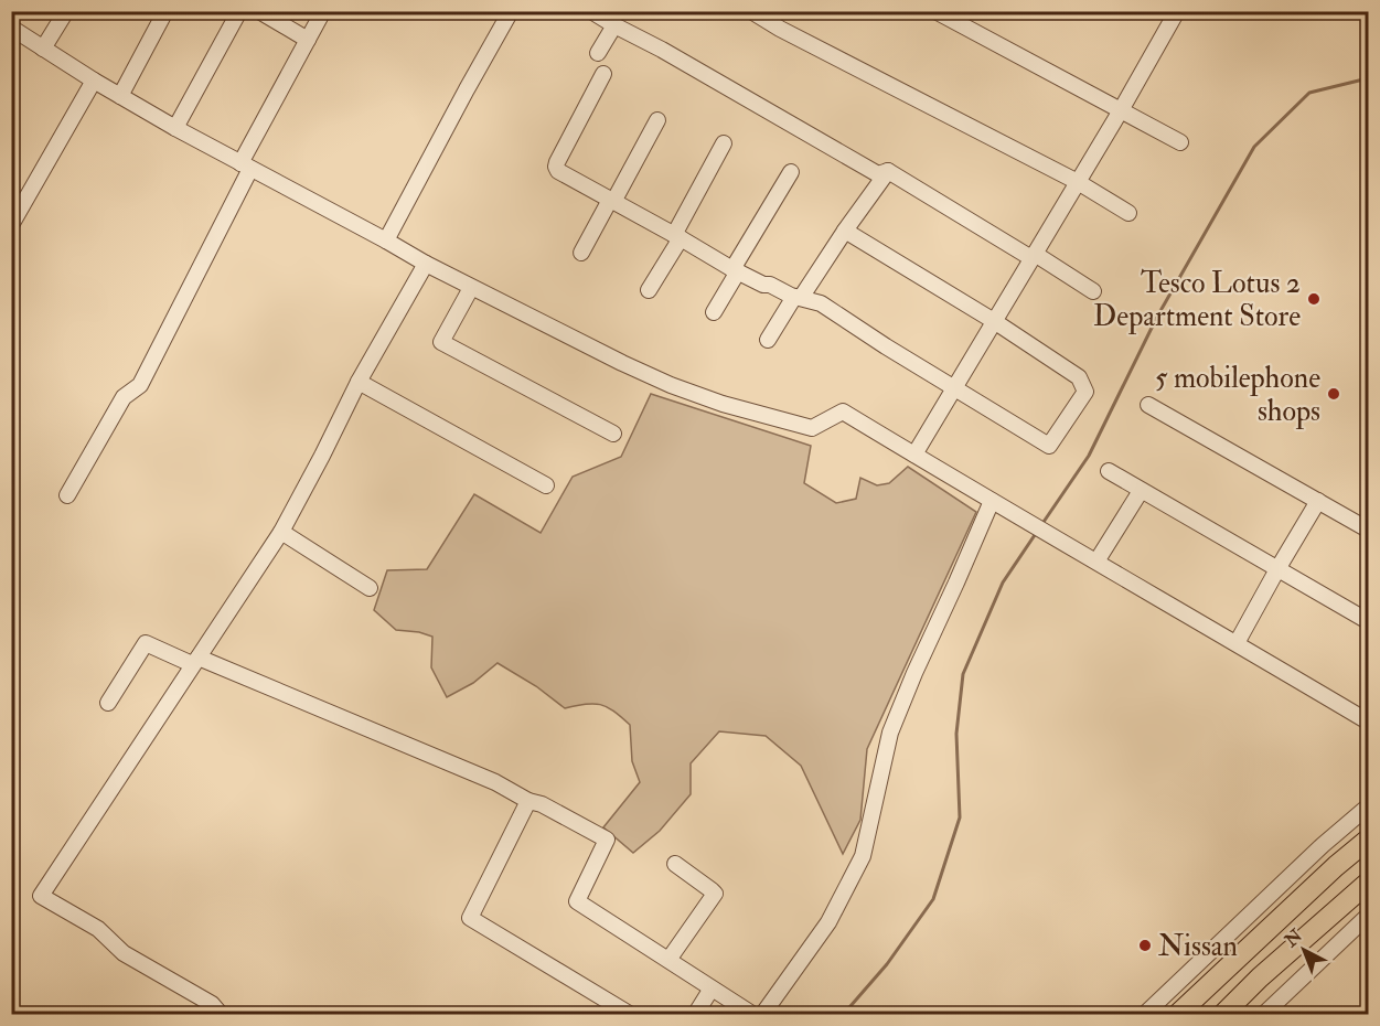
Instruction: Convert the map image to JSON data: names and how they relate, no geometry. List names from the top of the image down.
{
  "places": ["Tesco Lotus 2 Department Store", "5 mobilephone shops", "Nissan"],
  "north": "top left"
}
